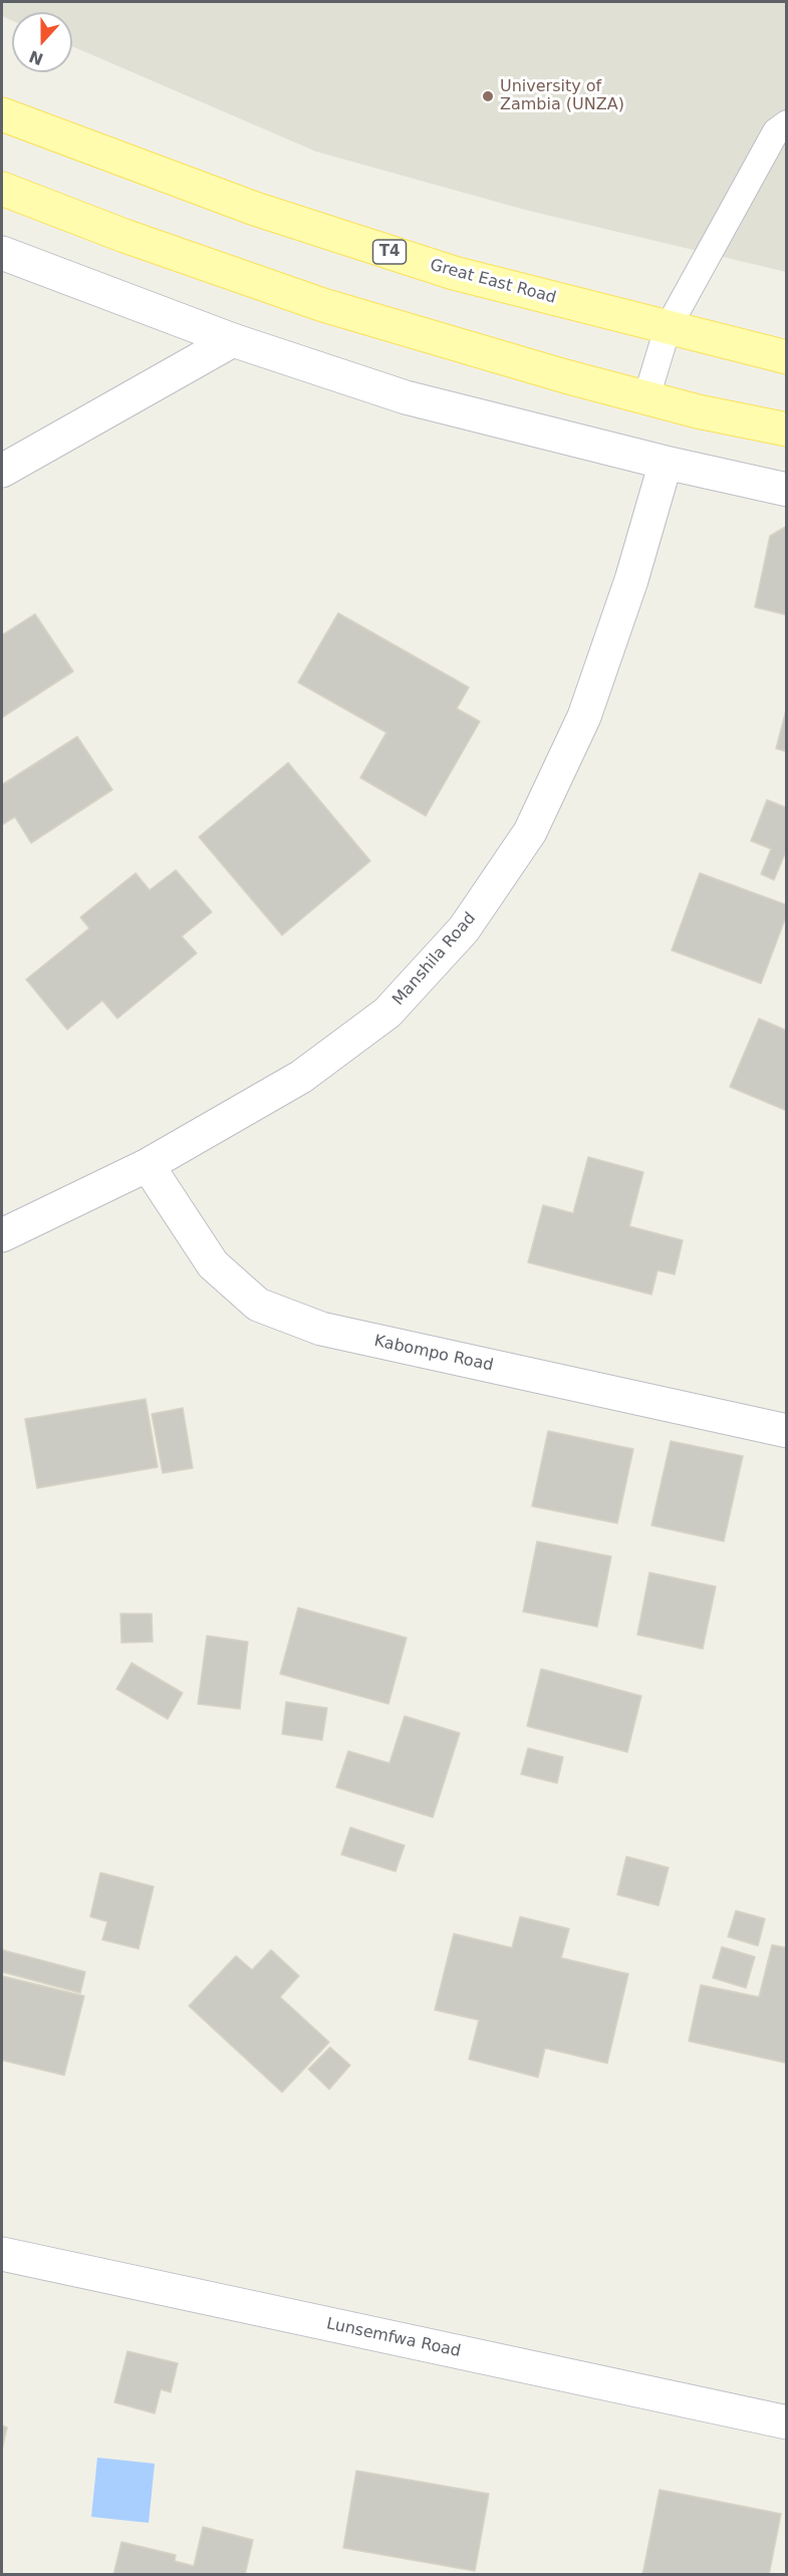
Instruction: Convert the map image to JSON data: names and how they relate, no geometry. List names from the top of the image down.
{
  "streets": {
    "main road": ["T4", "Great East Road"],
    "street": ["Manshila Road", "Kabompo Road", "Lunsemfwa Road"]
  },
  "crossings": [
    ["Manshila Road", "Kabompo Road"]
  ],
  "places": ["University of Zambia (UNZA)"],
  "north": "bottom"
}
